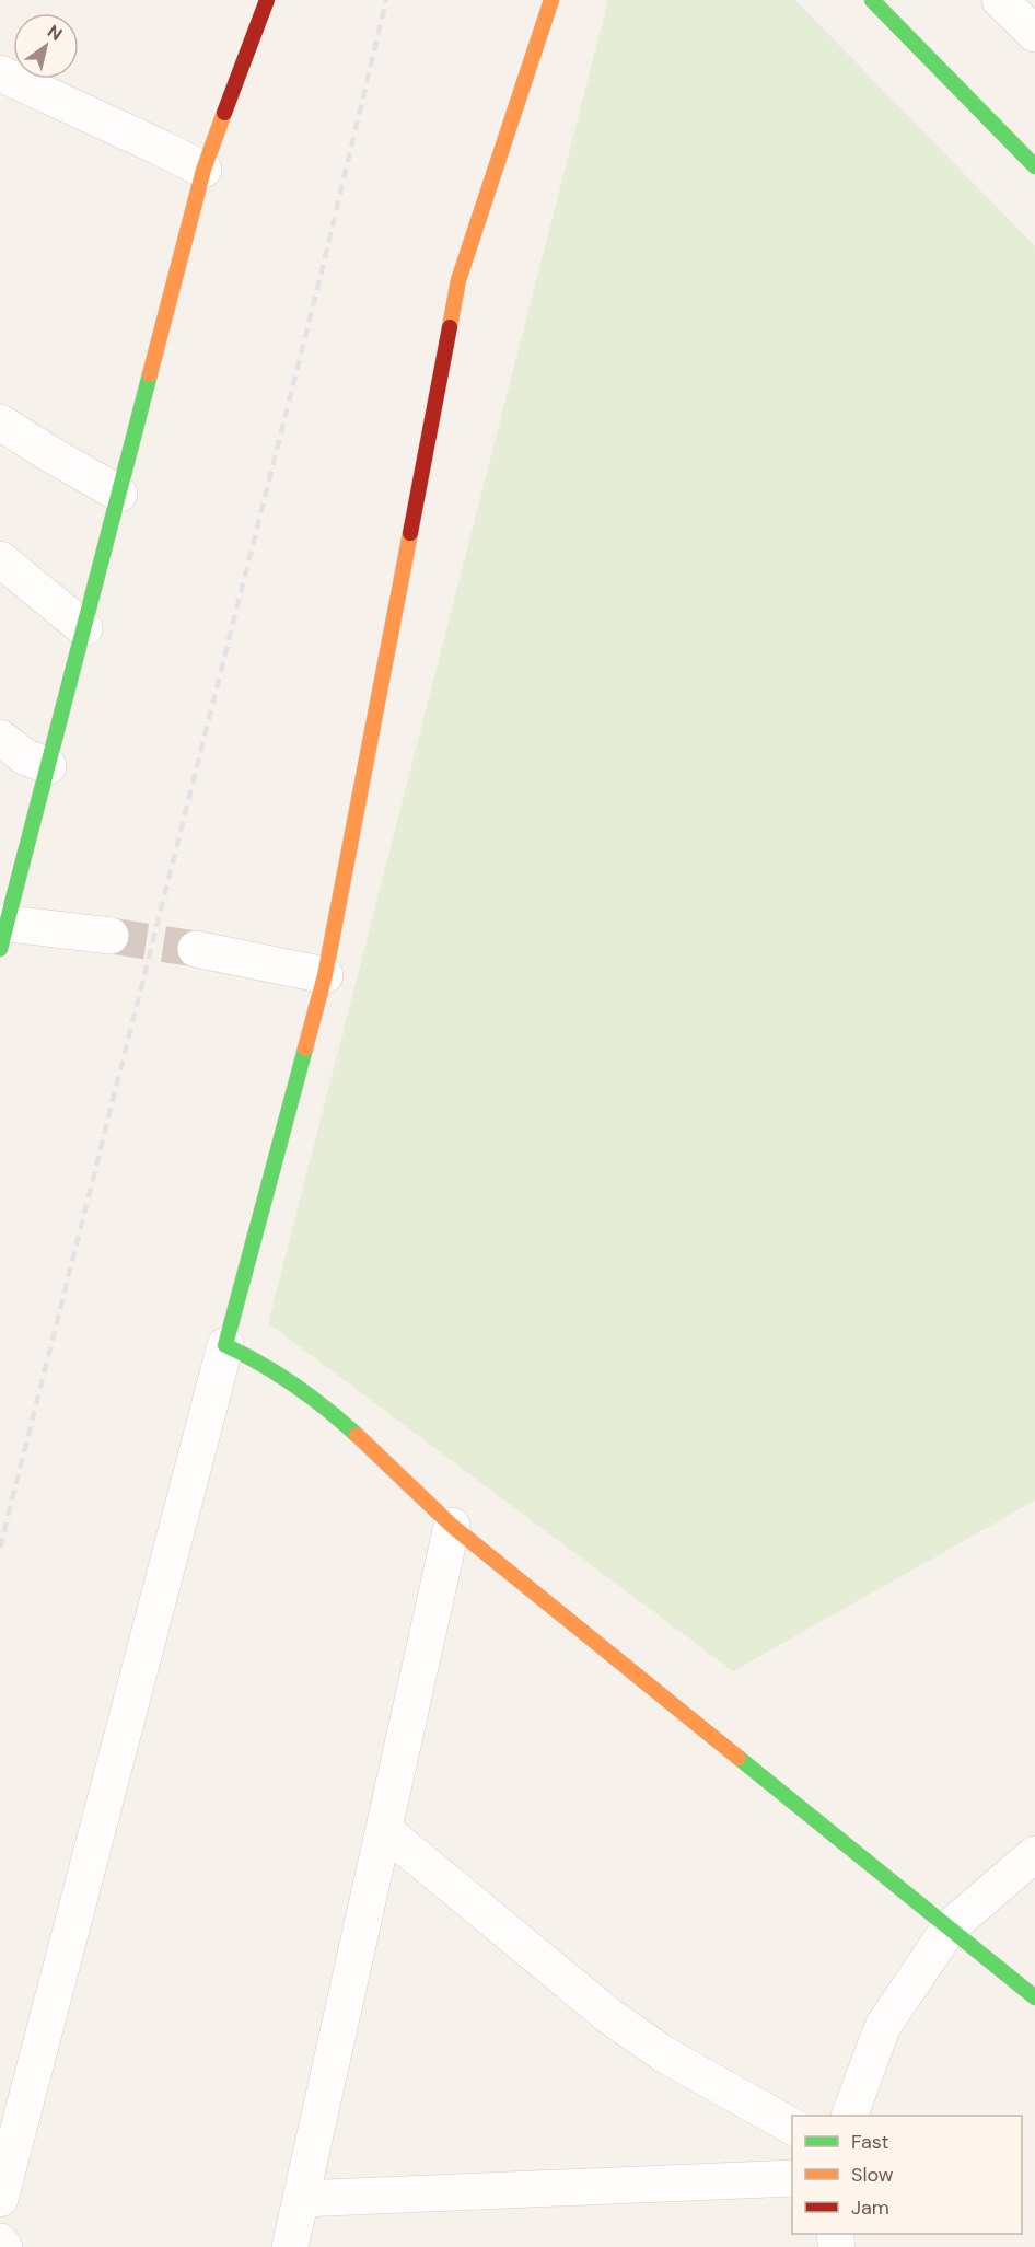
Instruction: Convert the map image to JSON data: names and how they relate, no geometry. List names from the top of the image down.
{
  "legend": ["Fast", "Slow", "Jam"],
  "north": "top right"
}
